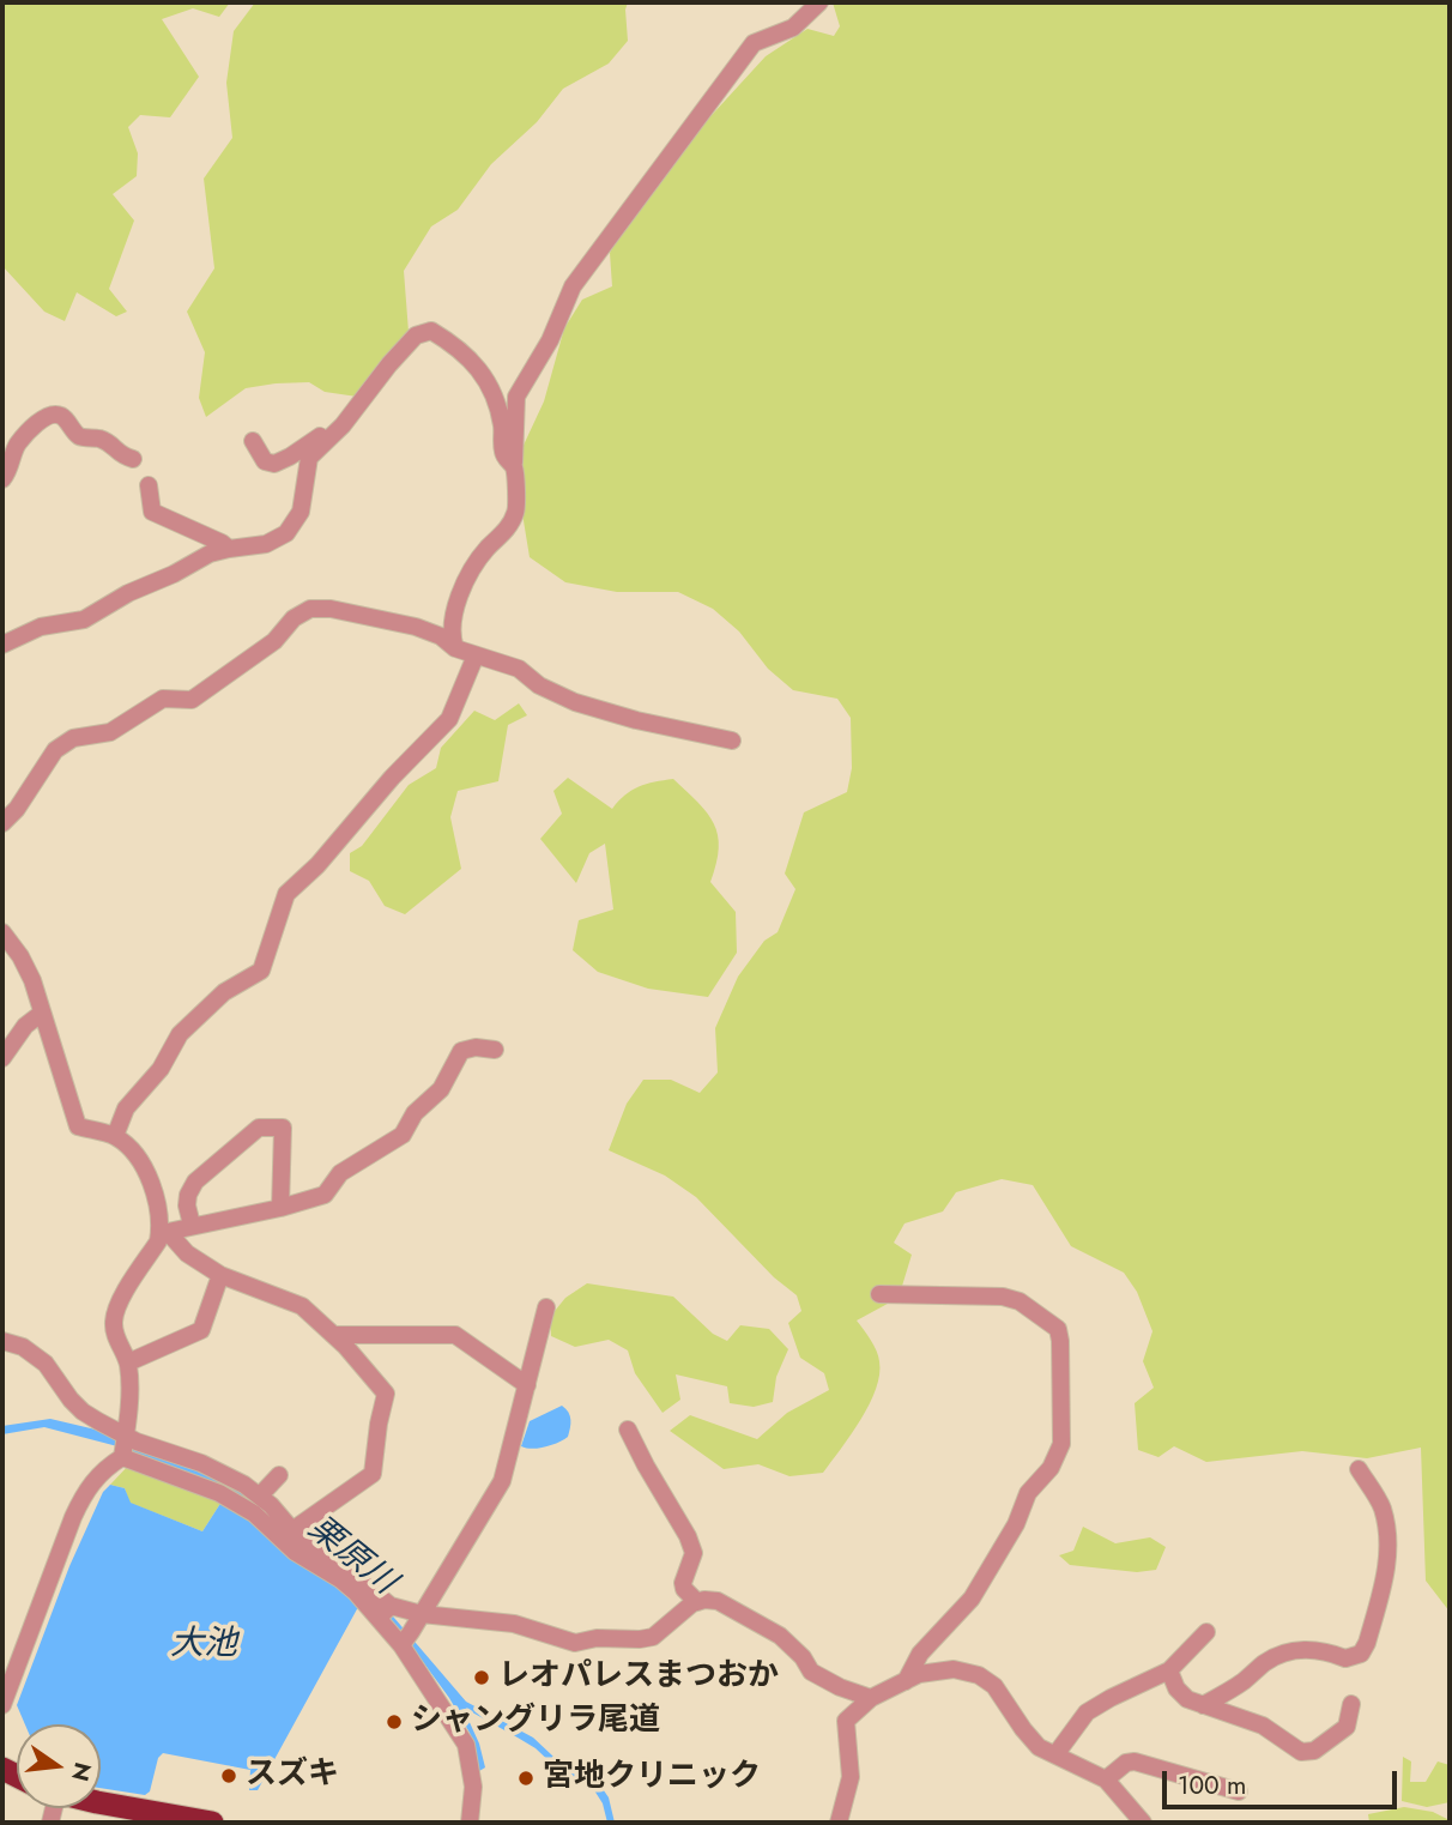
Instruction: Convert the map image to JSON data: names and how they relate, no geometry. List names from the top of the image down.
{
  "water": ["栗原川", "大池"],
  "places": [
    "レオパレスまつおか",
    "シャングリラ尾道",
    "スズキ",
    "宮地クリニック"
  ],
  "scale_bar": "100 m",
  "north": "right"
}
